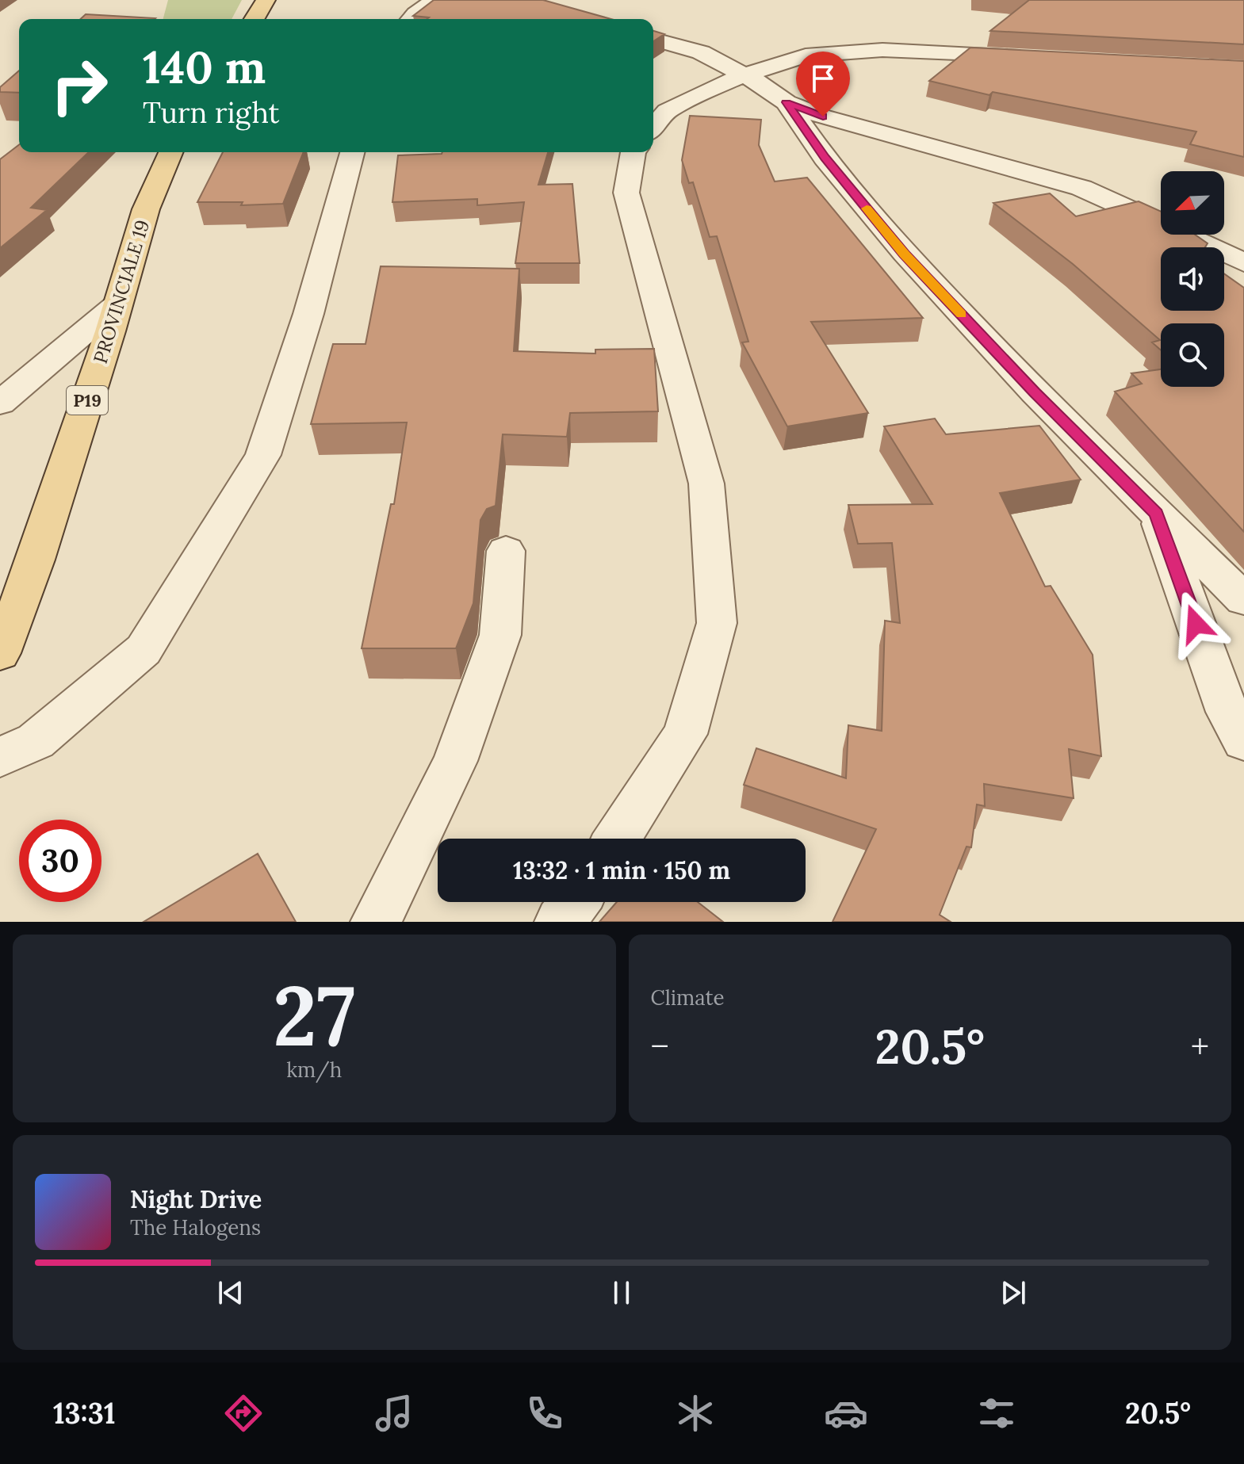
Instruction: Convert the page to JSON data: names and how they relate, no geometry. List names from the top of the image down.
{
  "streets": {
    "main road": ["PROVINCIALE 19", "P19"]
  },
  "north": "bottom left",
  "page": {
    "turn": ["140 m", "Turn right"],
    "limit": "30",
    "trip": "13:32 · 1 min · 150 m",
    "tile": [
      ["27", "km/h"],
      "Climate"
    ],
    "heat": ["−", "20.5°", "+"],
    "song": ["Night Drive", "The Halogens"],
    "tabs": ["13:31", "20.5°"]
  }
}
